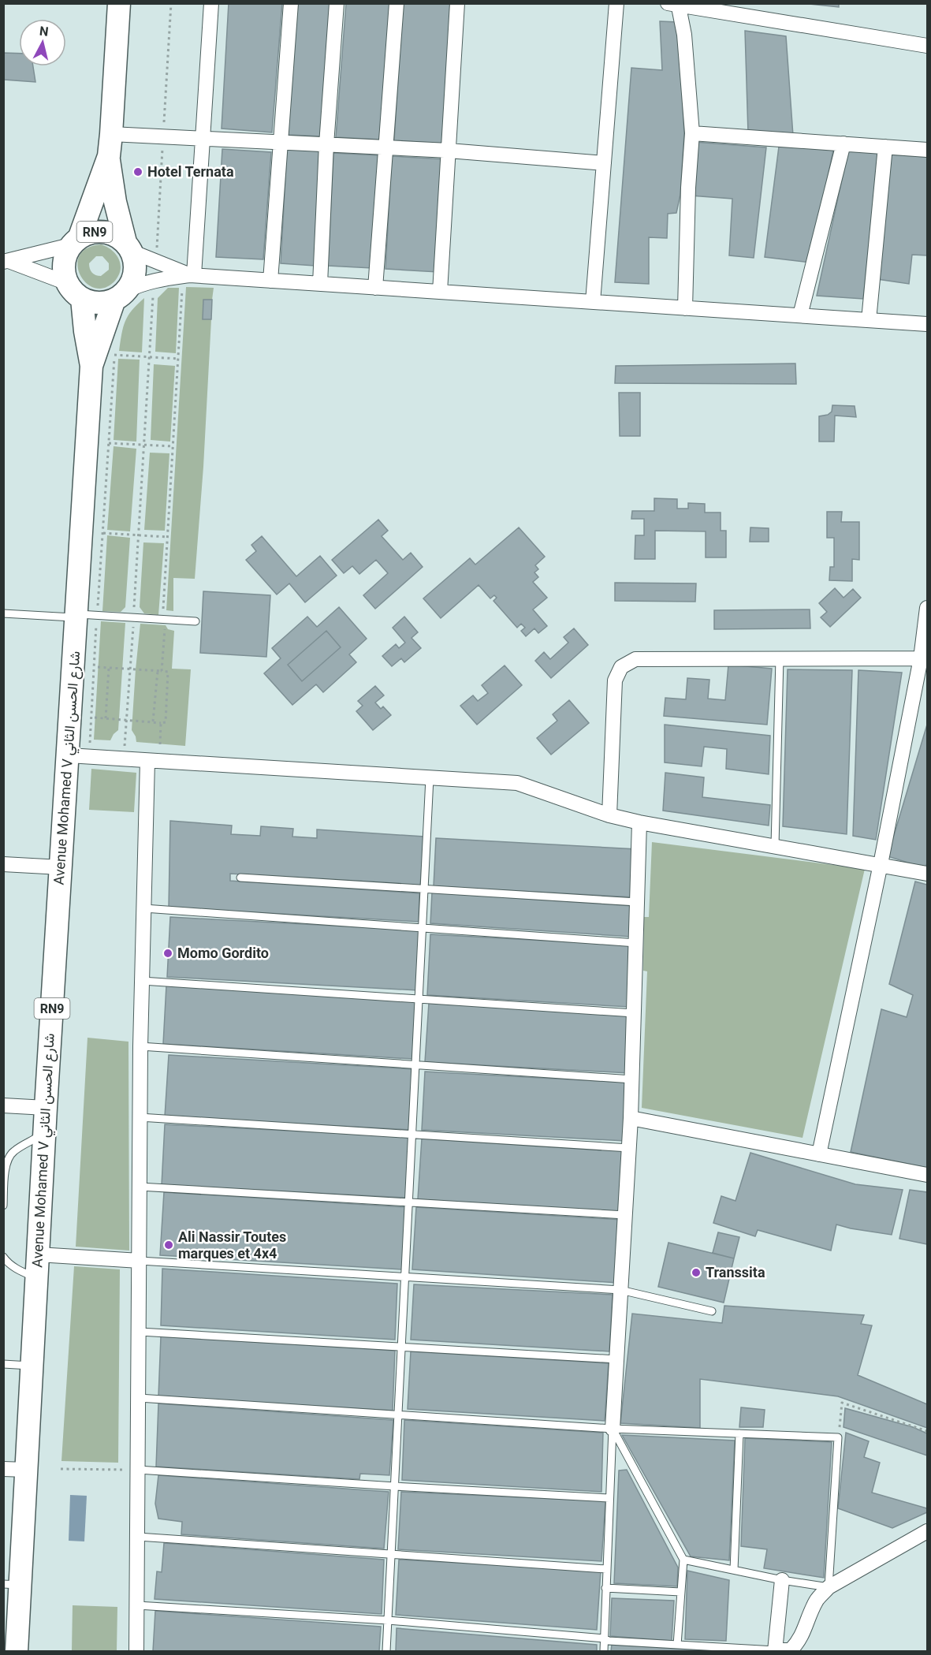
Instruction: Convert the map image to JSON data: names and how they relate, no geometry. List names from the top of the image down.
{
  "streets": {
    "main road": ["RN9", "Avenue Mohamed V شارع الحسن الثاني"]
  },
  "crossings": [
    ["RN9", "Avenue Mohamed V شارع الحسن الثاني"]
  ],
  "places": [
    "Hotel Ternata",
    "Momo Gordito",
    "Ali Nassir Toutes marques et 4x4",
    "Transsita"
  ],
  "north": "top"
}
